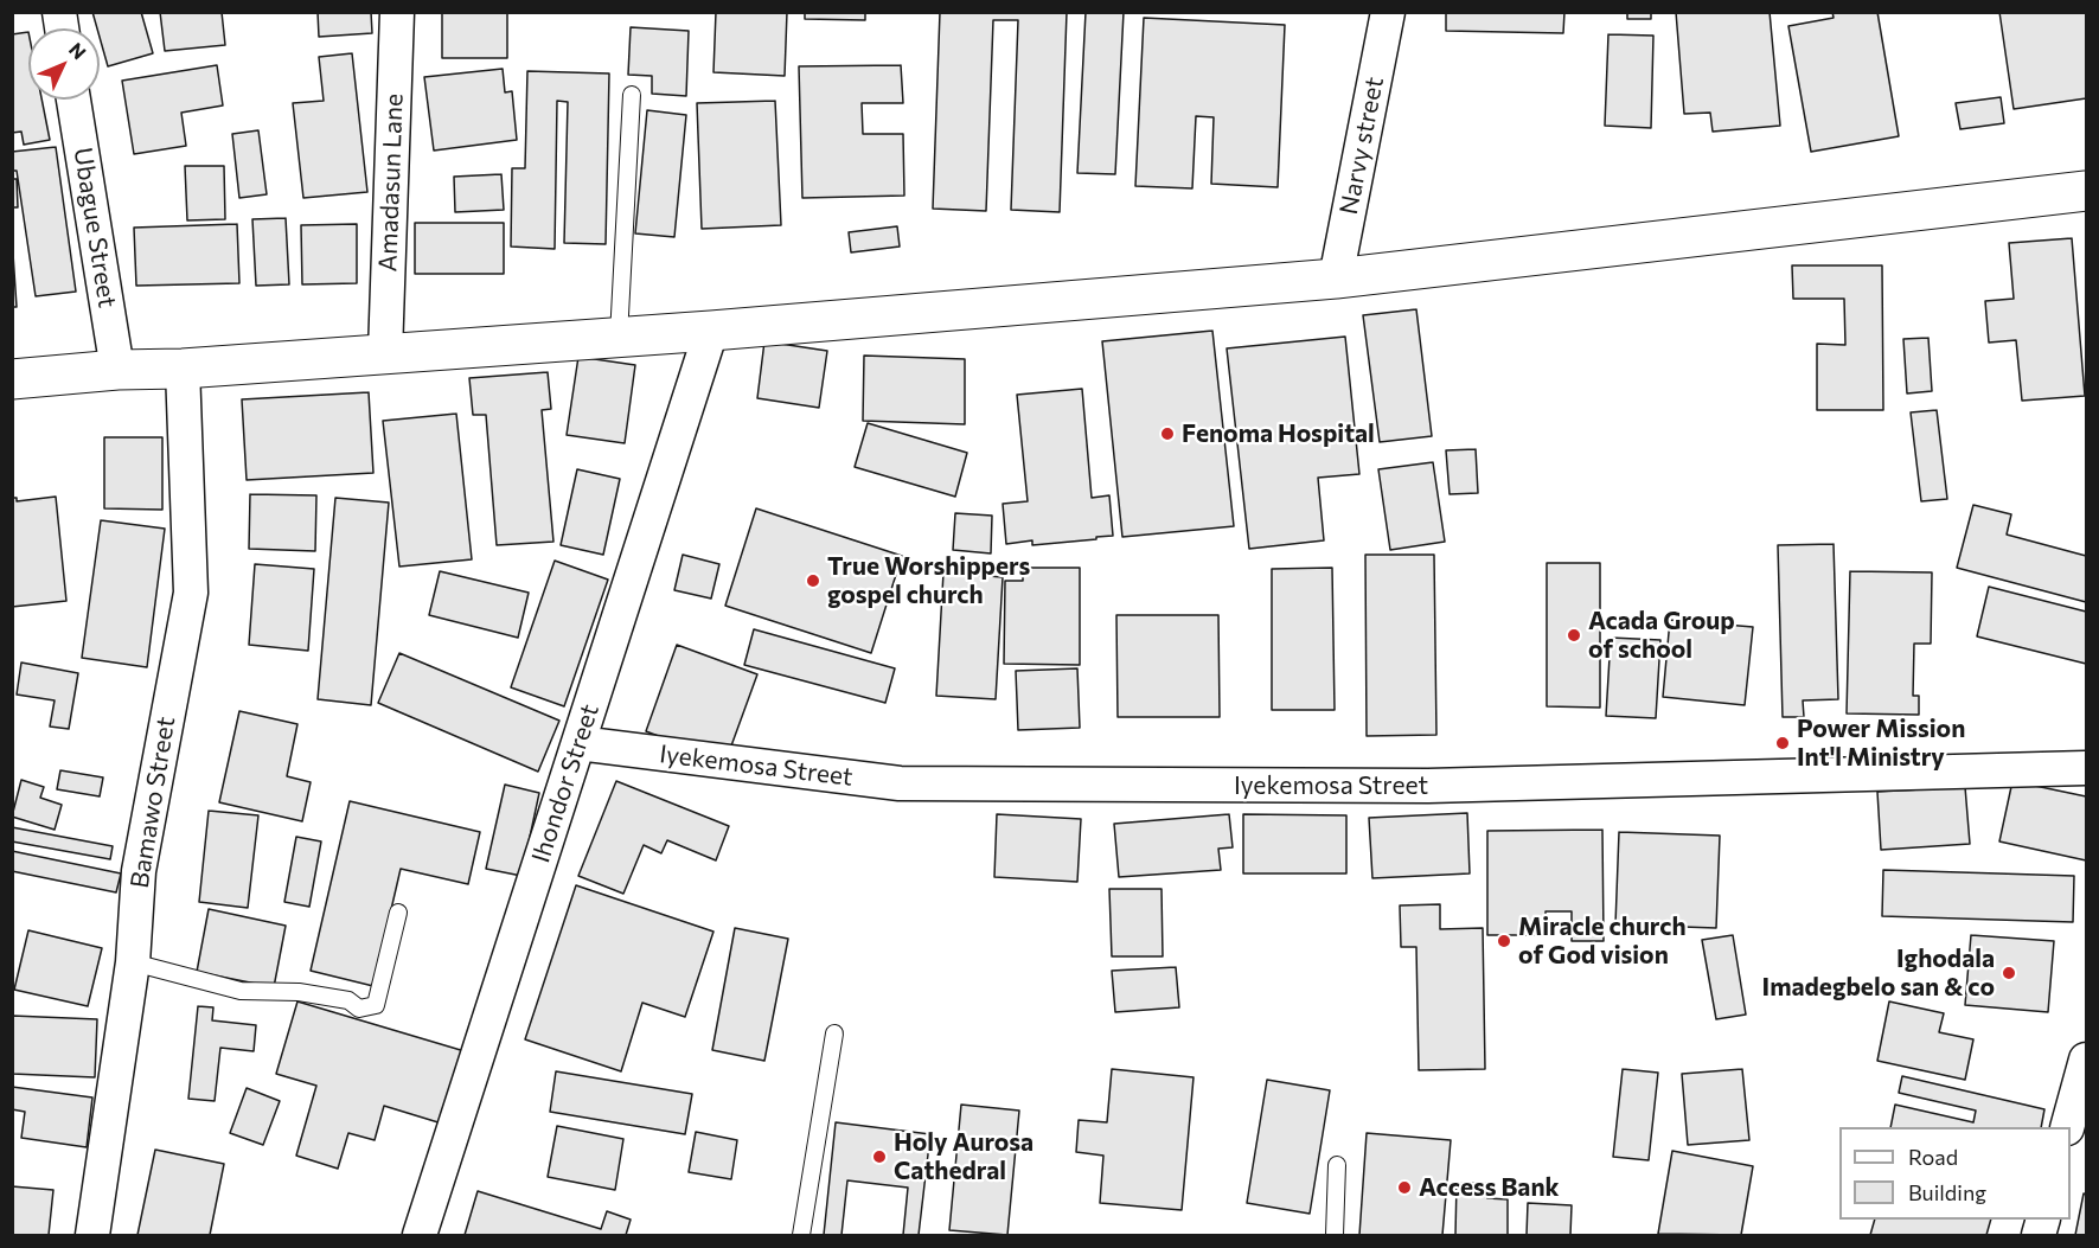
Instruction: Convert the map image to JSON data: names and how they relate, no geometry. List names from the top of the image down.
{
  "streets": {
    "street": [
      "Narvy street",
      "Amadasun Lane",
      "Ubague Street",
      "Iyekemosa Street",
      "Ihondor Street",
      "Bamawo Street"
    ]
  },
  "crossings": [
    ["Iyekemosa Street", "Ihondor Street"]
  ],
  "places": [
    "Fenoma Hospital",
    "True Worshippers gospel church",
    "Acada Group of school",
    "Power Mission Int'l Ministry",
    "Miracle church of God vision",
    "Ighodala Imadegbelo san & co",
    "Holy Aurosa Cathedral",
    "Access Bank"
  ],
  "legend": ["Road", "Building"],
  "north": "top right"
}
